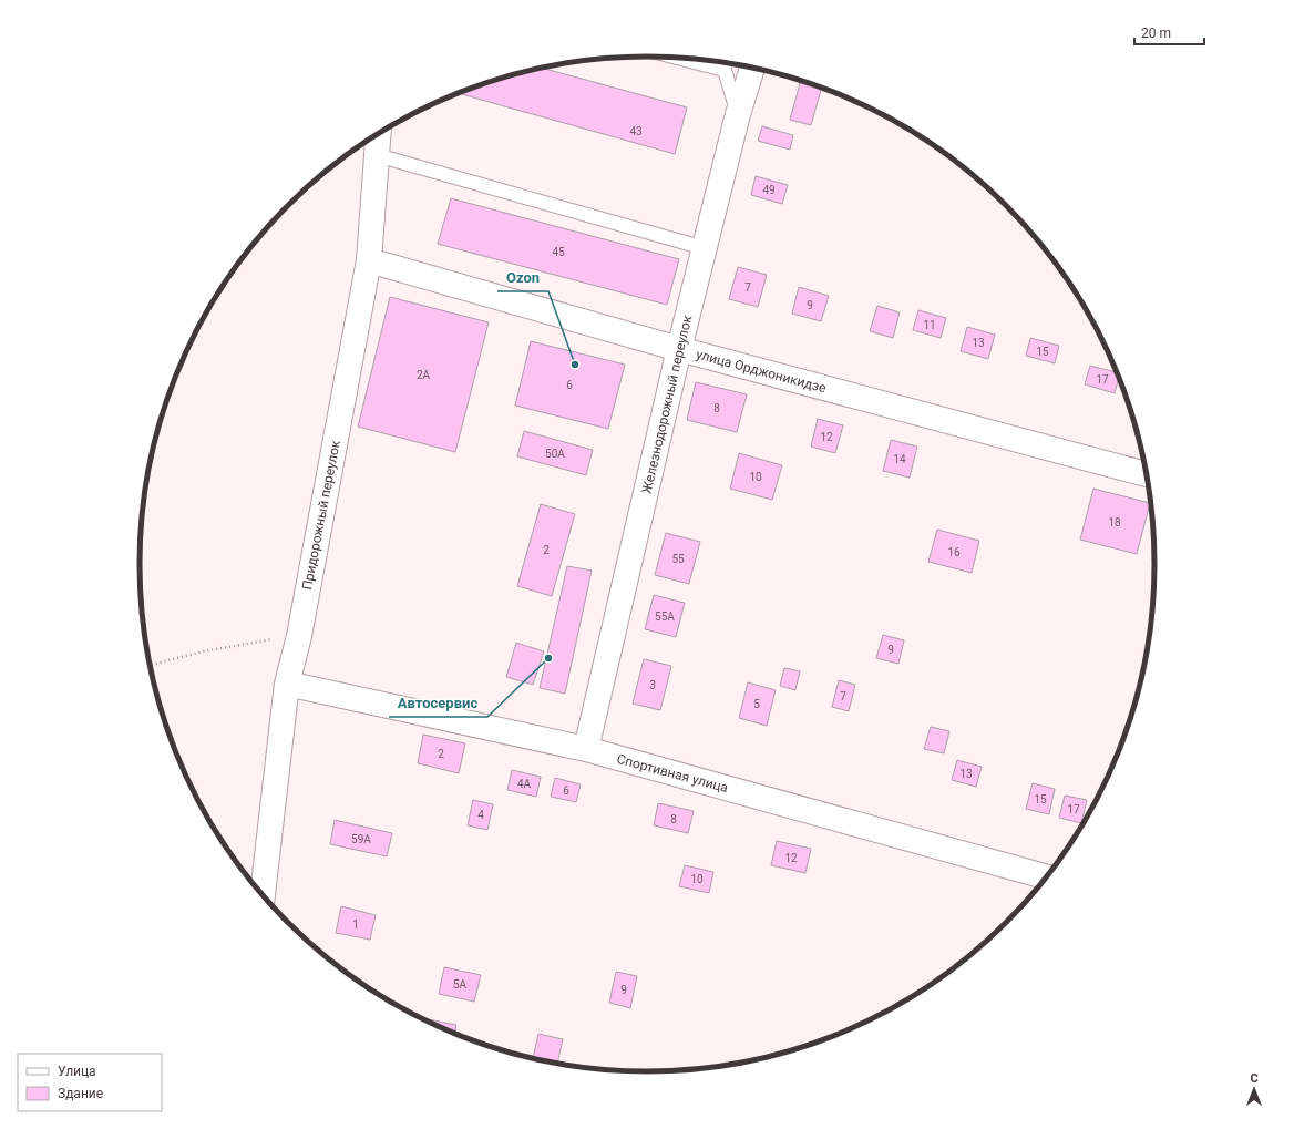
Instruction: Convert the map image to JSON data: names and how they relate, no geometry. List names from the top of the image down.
{
  "streets": {
    "street": [
      "улица Орджоникидзе",
      "Железнодорожный переулок",
      "Придорожный переулок",
      "Спортивная улица"
    ]
  },
  "crossings": [
    ["улица Орджоникидзе", "Железнодорожный переулок"],
    ["улица Орджоникидзе", "Придорожный переулок"],
    ["Железнодорожный переулок", "Спортивная улица"],
    ["Придорожный переулок", "Спортивная улица"]
  ],
  "places": ["Ozon", "Автосервис"],
  "house_numbers": [
    "43",
    "49",
    "45",
    "7",
    "9",
    "11",
    "13",
    "15",
    "2А",
    "17",
    "6",
    "8",
    "12",
    "50А",
    "14",
    "10",
    "18",
    "2",
    "16",
    "55",
    "55А",
    "9",
    "3",
    "7",
    "5",
    "2",
    "13",
    "4А",
    "6",
    "15",
    "17",
    "4",
    "8",
    "59А",
    "12",
    "10",
    "1",
    "5А",
    "9"
  ],
  "legend": ["Улица", "Здание"],
  "scale_bar": "20 m",
  "north": "top"
}
